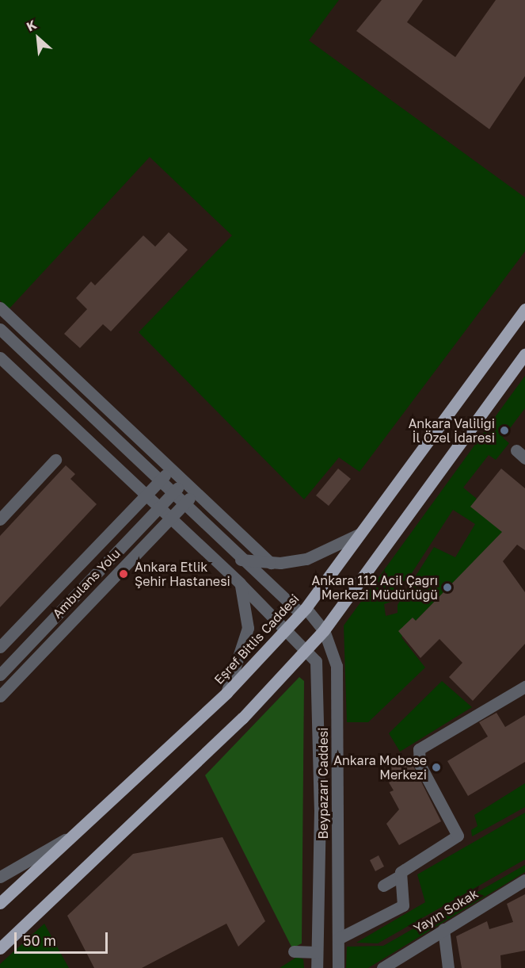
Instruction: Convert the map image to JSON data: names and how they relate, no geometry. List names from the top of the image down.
{
  "streets": {
    "main road": ["Eşref Bitlis Caddesi"],
    "street": ["Ambulans Yolu", "Beypazarı Caddesi", "Yayın Sokak"]
  },
  "crossings": [
    ["Ambulans Yolu", "Beypazarı Caddesi"],
    ["Eşref Bitlis Caddesi", "Beypazarı Caddesi"]
  ],
  "places": [
    "Ankara Valiliği İl Özel İdaresi",
    "Ankara Etlik Şehir Hastanesi",
    "Ankara 112 Acil Çağrı Merkezi Müdürlüğü",
    "Ankara Mobese Merkezi"
  ],
  "scale_bar": "50 m",
  "north": "top left"
}
